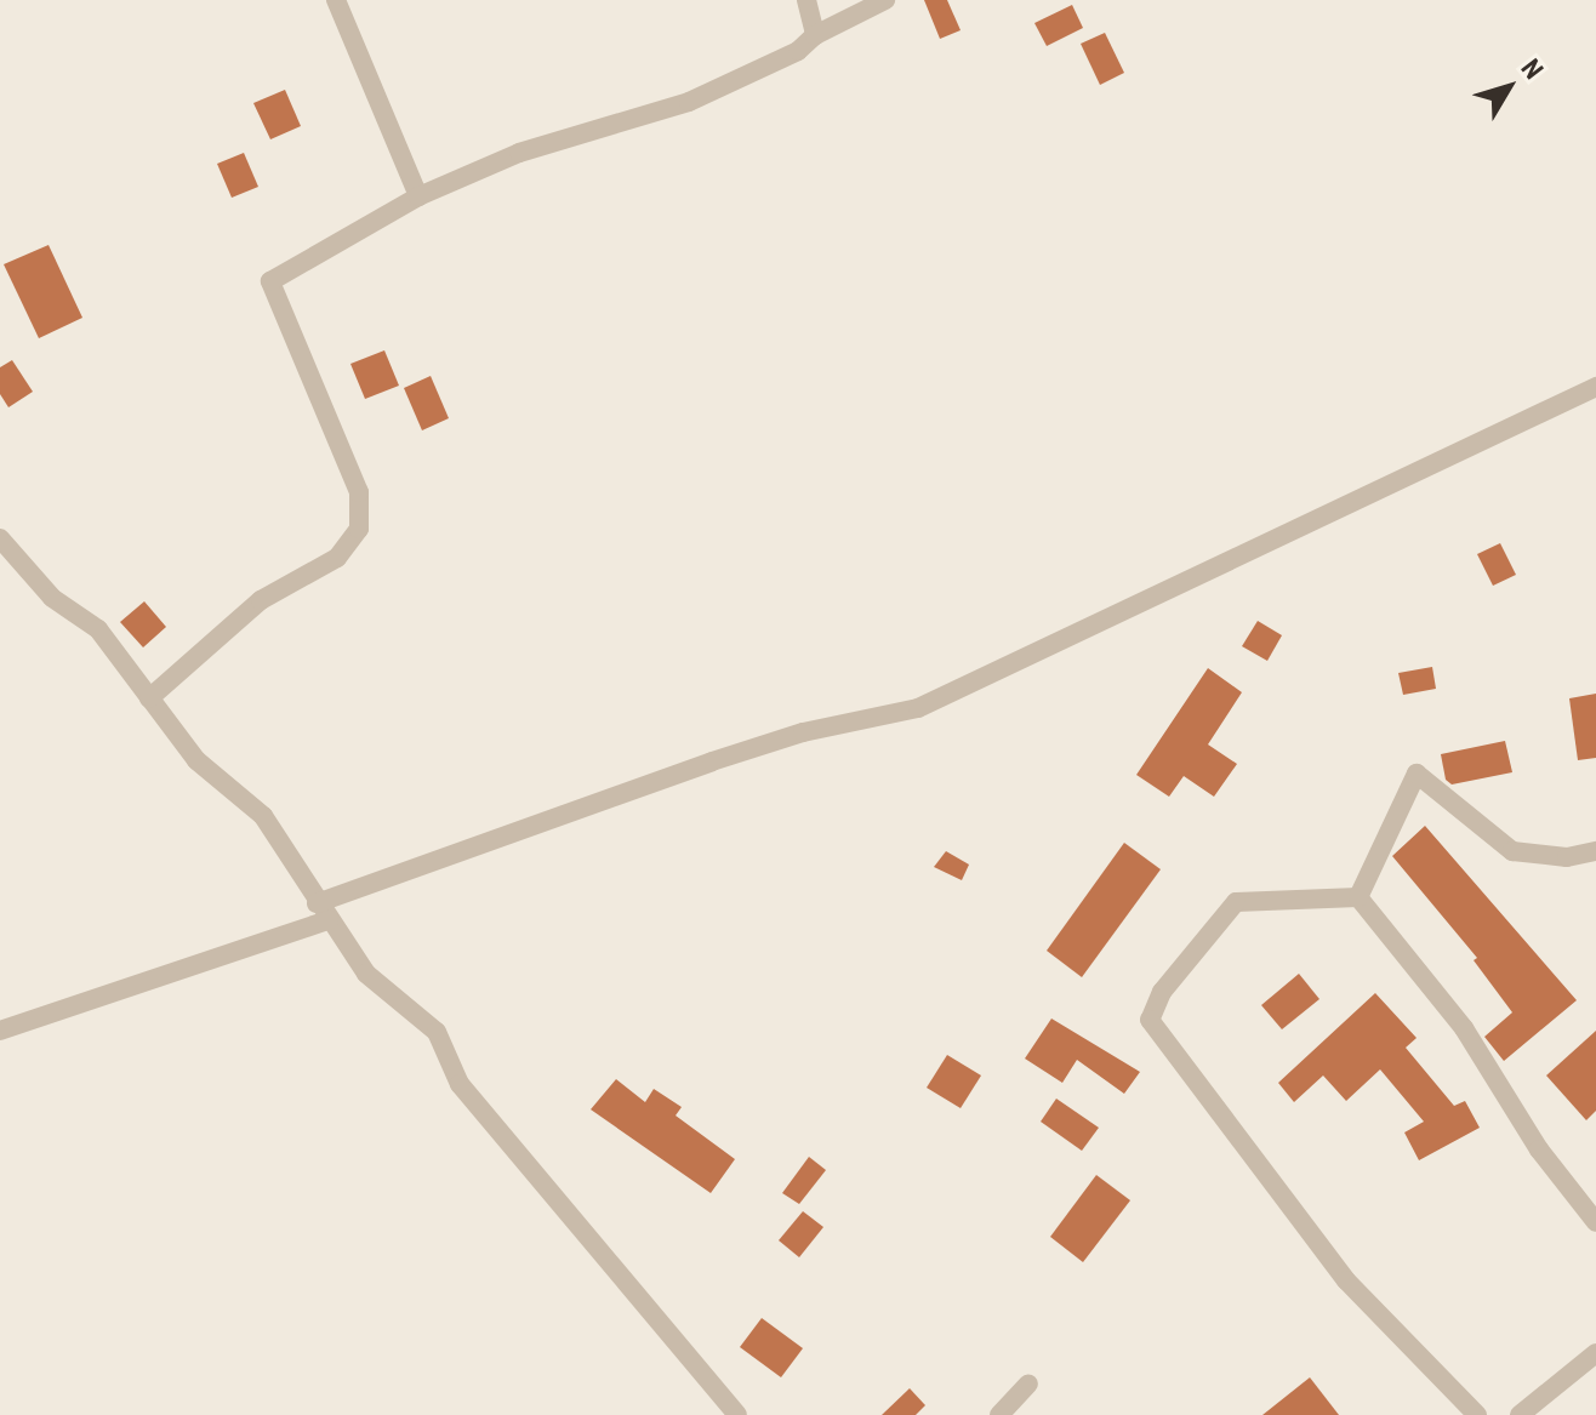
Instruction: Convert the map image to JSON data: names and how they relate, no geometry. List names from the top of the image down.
{
  "north": "top right"
}
